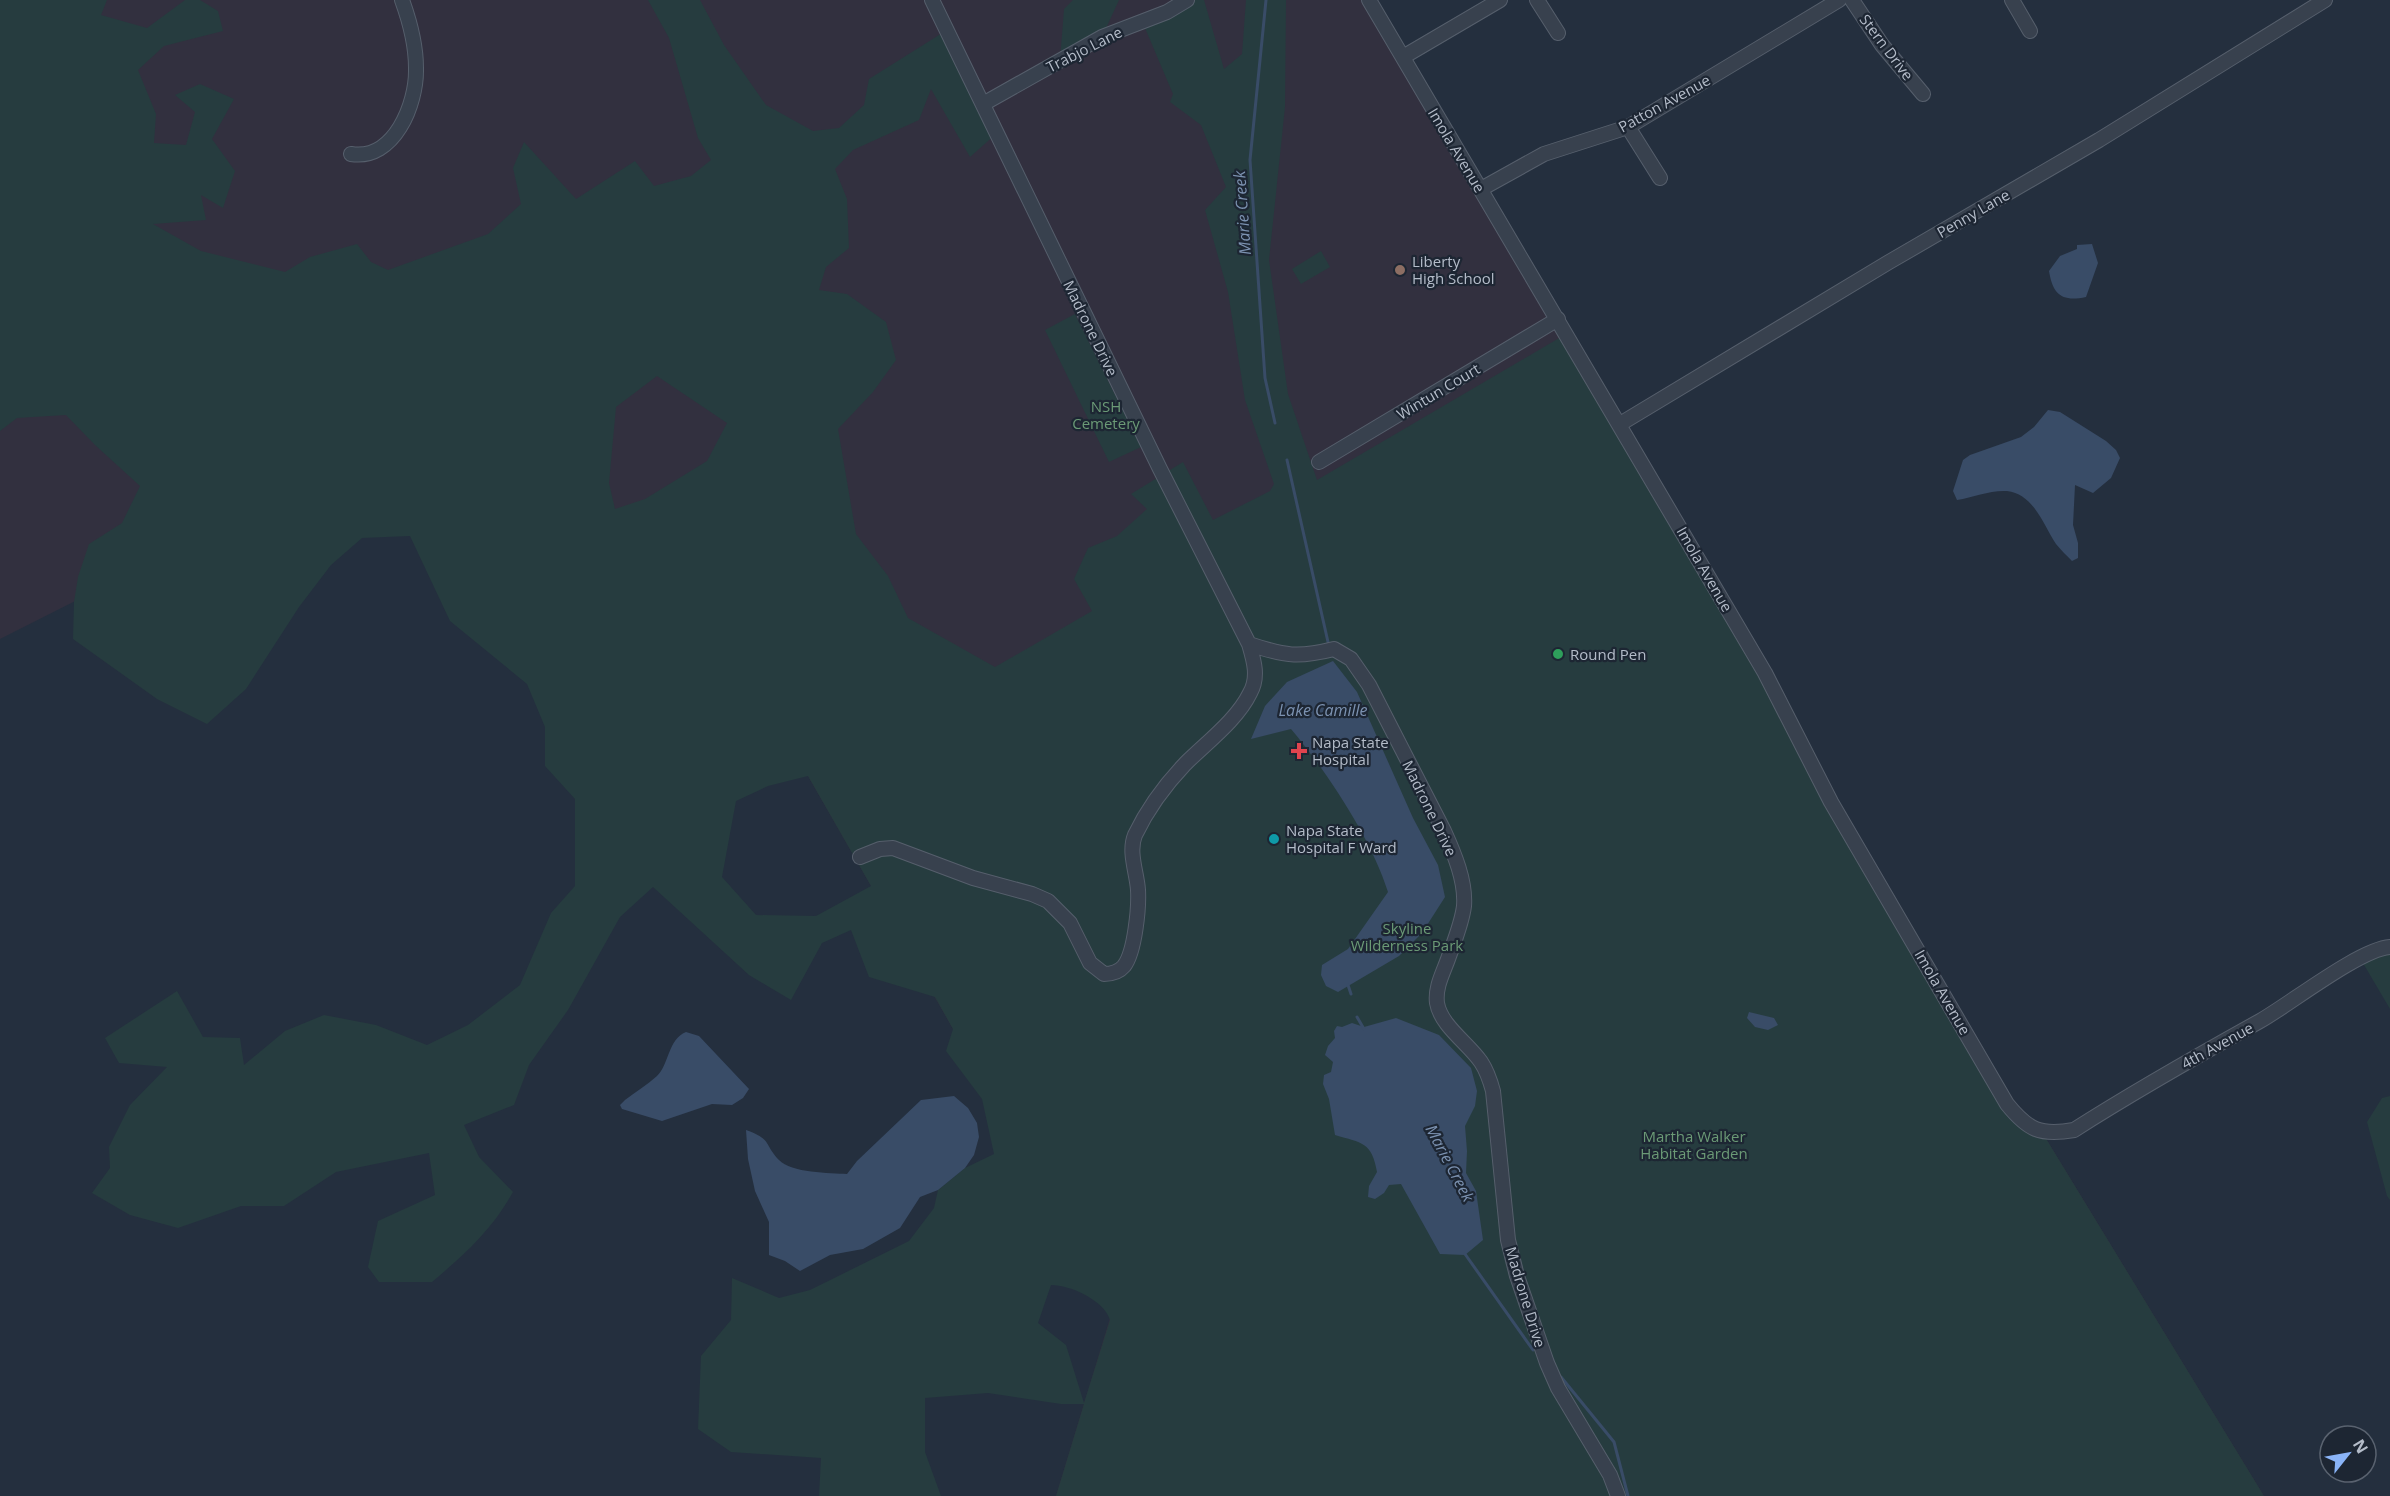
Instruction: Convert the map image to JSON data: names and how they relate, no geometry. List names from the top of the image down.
{
  "streets": {
    "street": [
      "Stern Drive",
      "Trabjo Lane",
      "Patton Avenue",
      "Imola Avenue",
      "Penny Lane",
      "Madrone Drive",
      "Wintun Court",
      "4th Avenue"
    ]
  },
  "crossings": [
    ["Trabjo Lane", "Madrone Drive"],
    ["Patton Avenue", "Imola Avenue"],
    ["Imola Avenue", "Penny Lane"],
    ["Imola Avenue", "Wintun Court"],
    ["Imola Avenue", "4th Avenue"]
  ],
  "water": ["Marie Creek", "Lake Camille"],
  "parks": ["NSH Cemetery", "Skyline Wilderness Park", "Martha Walker Habitat Garden"],
  "places": {
    "other": ["Liberty High School", "Round Pen", "Napa State Hospital F Ward"],
    "health": ["Napa State Hospital"]
  },
  "north": "top right"
}
